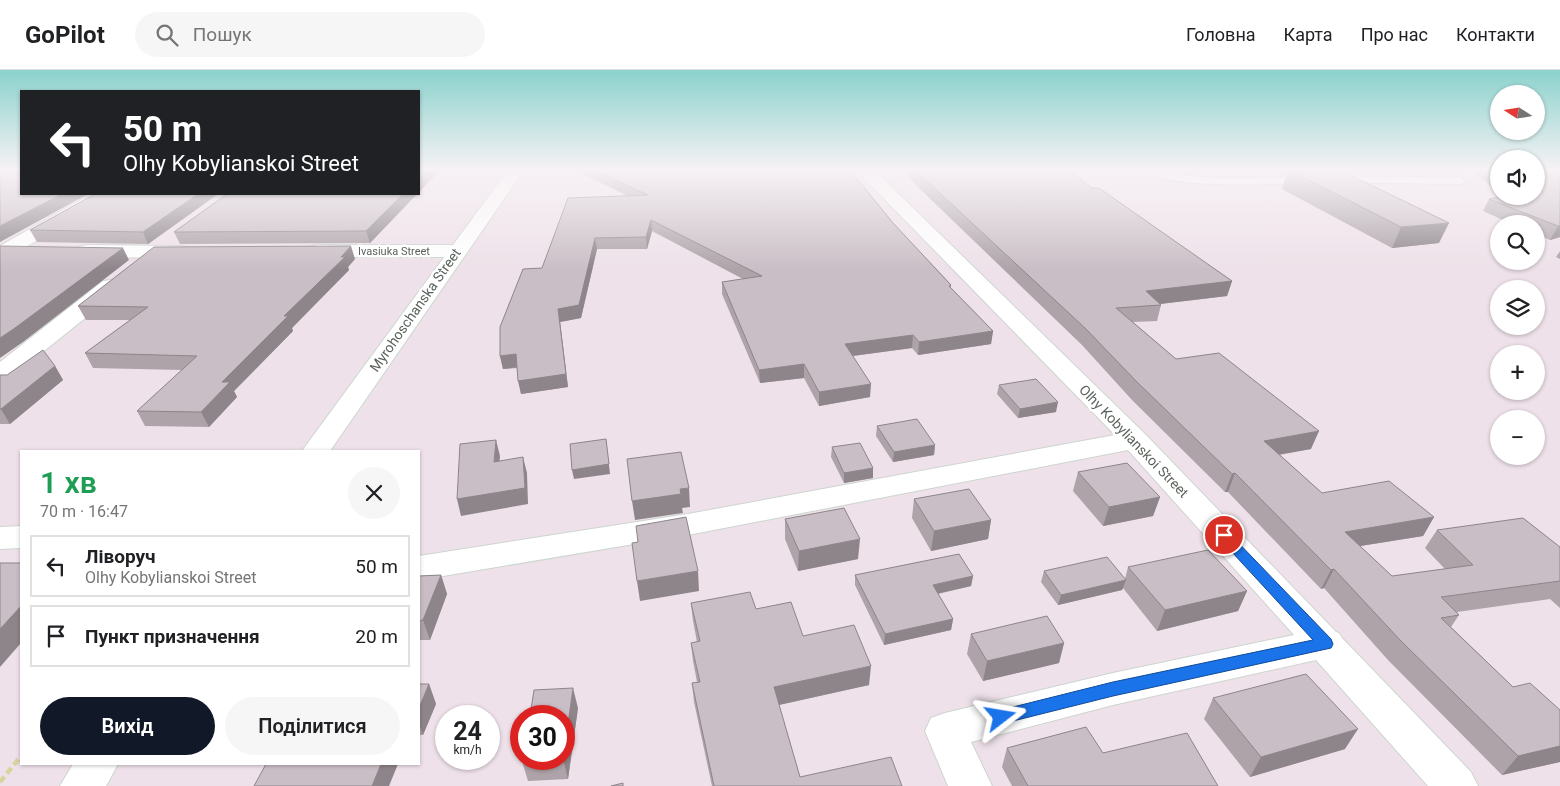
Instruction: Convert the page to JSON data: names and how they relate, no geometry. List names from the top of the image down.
{
  "streets": {
    "street": ["Ivasiuka Street", "Myrohoschanska Street", "Olhy Kobylianskoi Street"]
  },
  "crossings": [
    ["Ivasiuka Street", "Myrohoschanska Street"]
  ],
  "north": "left",
  "page": {
    "header": "GoPilot",
    "search": "Пошук",
    "nav": [
      "Головна",
      "Карта",
      "Про нас",
      "Контакти"
    ],
    "map_buttons": ["+", "−"],
    "turn": ["50 m", "Olhy Kobylianskoi Street"],
    "heading": ["1 хв", "70 m · 16:47"],
    "list": [
      {
        "name": "Ліворуч",
        "note": "Olhy Kobylianskoi Street",
        "value": "50 m"
      },
      {
        "name": "Пункт призначення",
        "value": "20 m"
      }
    ],
    "buttons": ["Вихід", "Поділитися"],
    "speed": "24 km/h",
    "limit": "30"
  }
}
